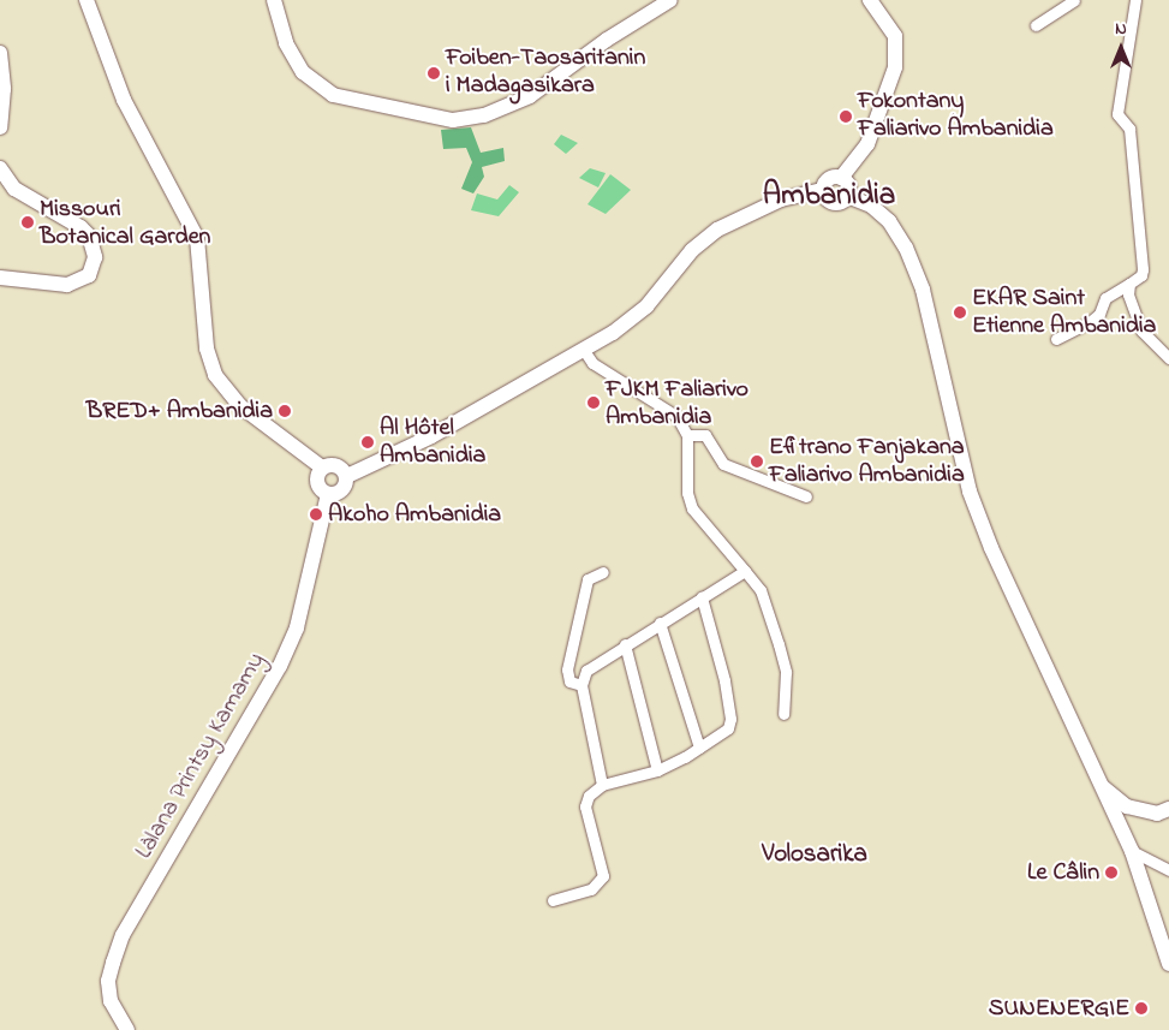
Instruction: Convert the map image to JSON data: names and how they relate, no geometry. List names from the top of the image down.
{
  "streets": {
    "street": ["Làlana Printsy Kamamy"]
  },
  "districts": ["Ambanidia", "Volosarika"],
  "places": [
    "Foiben-Taosaritanin i Madagasikara",
    "Fokontany Faliarivo Ambanidia",
    "Missouri Botanical Garden",
    "EKAR Saint Etienne Ambanidia",
    "FJKM Faliarivo Ambanidia",
    "BRED+ Ambanidia",
    "Al Hôtel Ambanidia",
    "Efitrano Fanjakana Faliarivo Ambanidia",
    "Akoho Ambanidia",
    "Le Câlin",
    "SUNENERGIE"
  ],
  "north": "top"
}
